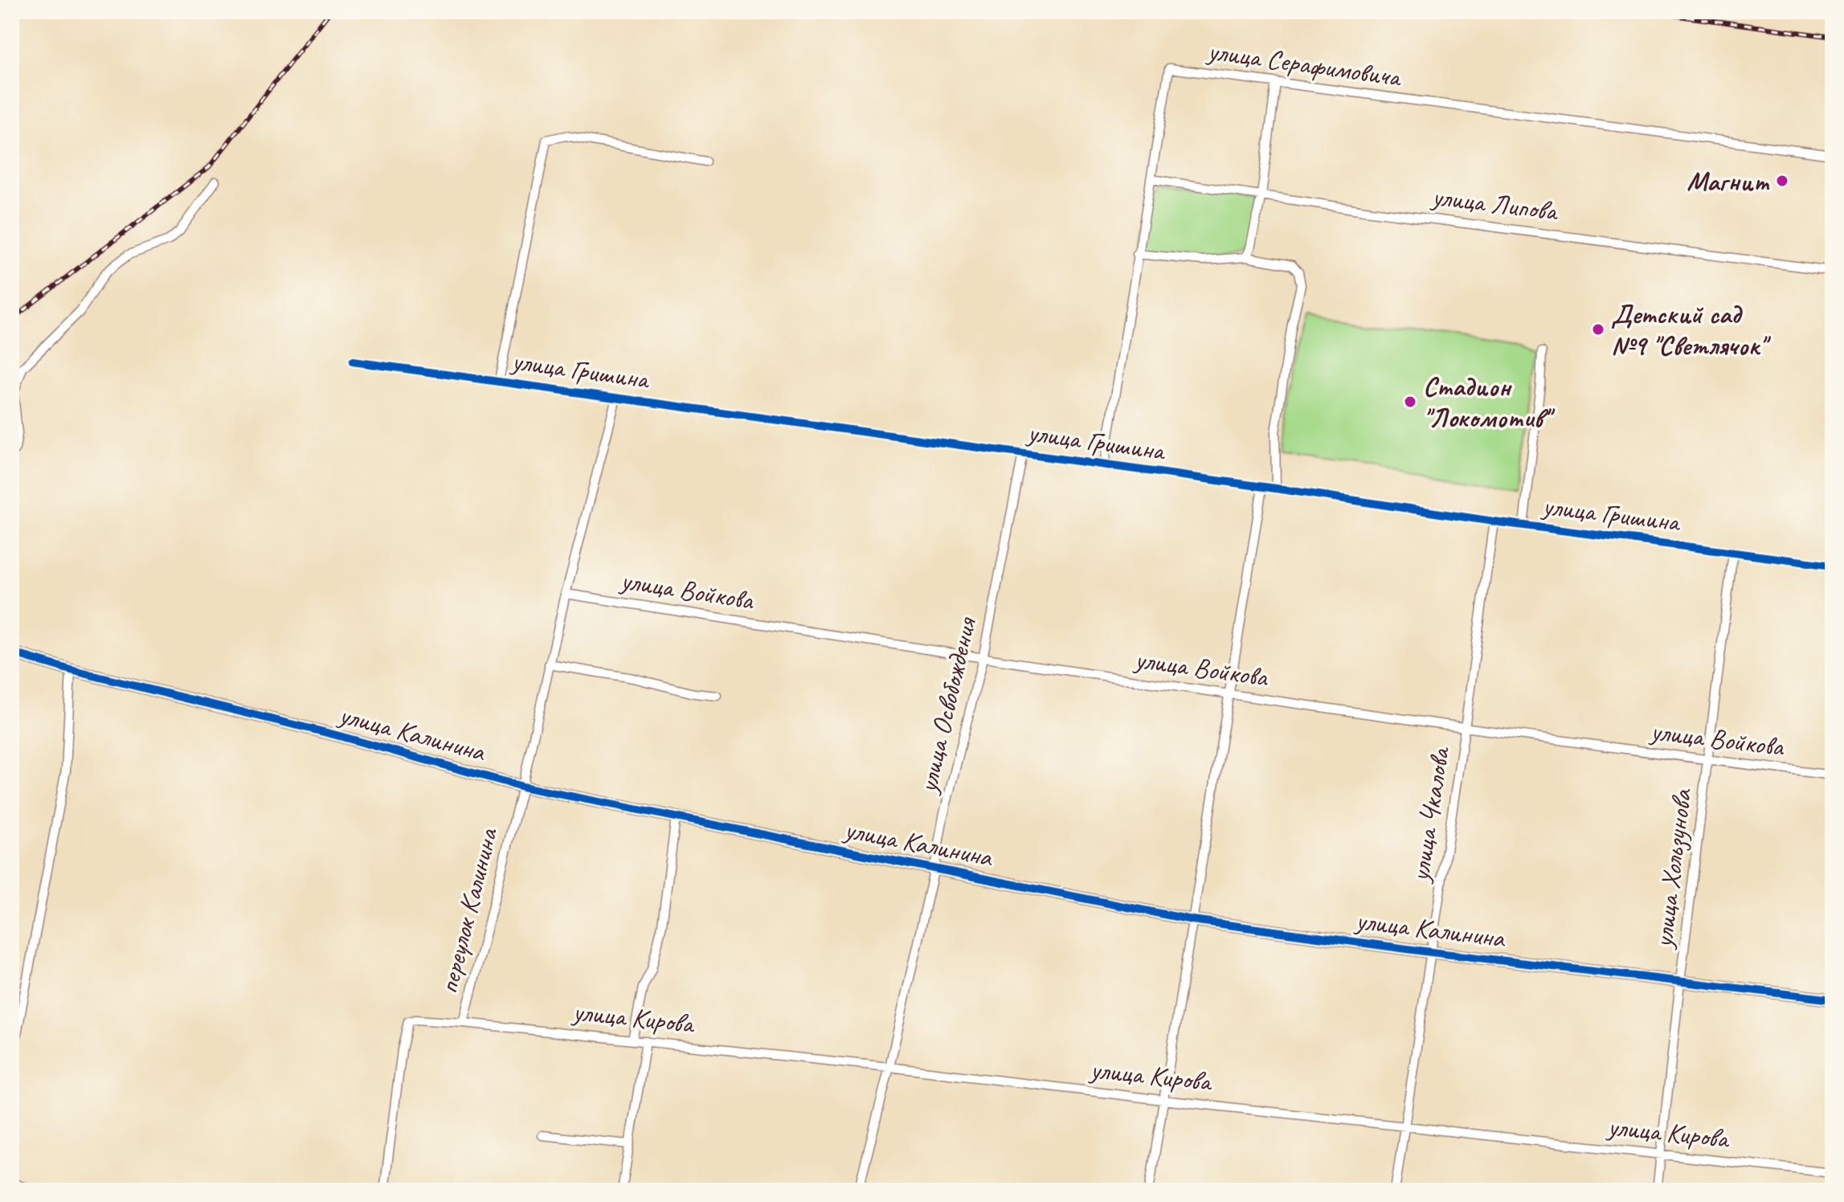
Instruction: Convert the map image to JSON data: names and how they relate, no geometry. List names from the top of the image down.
{
  "streets": {
    "street": [
      "улица Серафимовича",
      "улица Липова",
      "улица Гришина",
      "улица Войкова",
      "улица Освобождения",
      "улица Калинина",
      "улица Чкалова",
      "улица Хользунова",
      "переулок Калинина",
      "улица Кирова"
    ]
  },
  "crossings": [
    ["улица Серафимовича", "улица Липова"],
    ["улица Серафимовича", "улица Гришина"],
    ["улица Гришина", "улица Освобождения"],
    ["улица Гришина", "улица Чкалова"],
    ["улица Гришина", "улица Хользунова"],
    ["улица Гришина", "переулок Калинина"],
    ["улица Войкова", "улица Освобождения"],
    ["улица Войкова", "улица Чкалова"],
    ["улица Войкова", "улица Хользунова"],
    ["улица Войкова", "переулок Калинина"],
    ["улица Освобождения", "улица Калинина"],
    ["улица Освобождения", "улица Кирова"],
    ["улица Калинина", "улица Чкалова"],
    ["улица Калинина", "улица Хользунова"],
    ["улица Калинина", "переулок Калинина"],
    ["улица Чкалова", "улица Кирова"],
    ["улица Хользунова", "улица Кирова"],
    ["переулок Калинина", "улица Кирова"]
  ],
  "places": ["Магнит", "Детский сад №9 \"Светлячок\"", "Стадион \"Локомотив\""]
}
